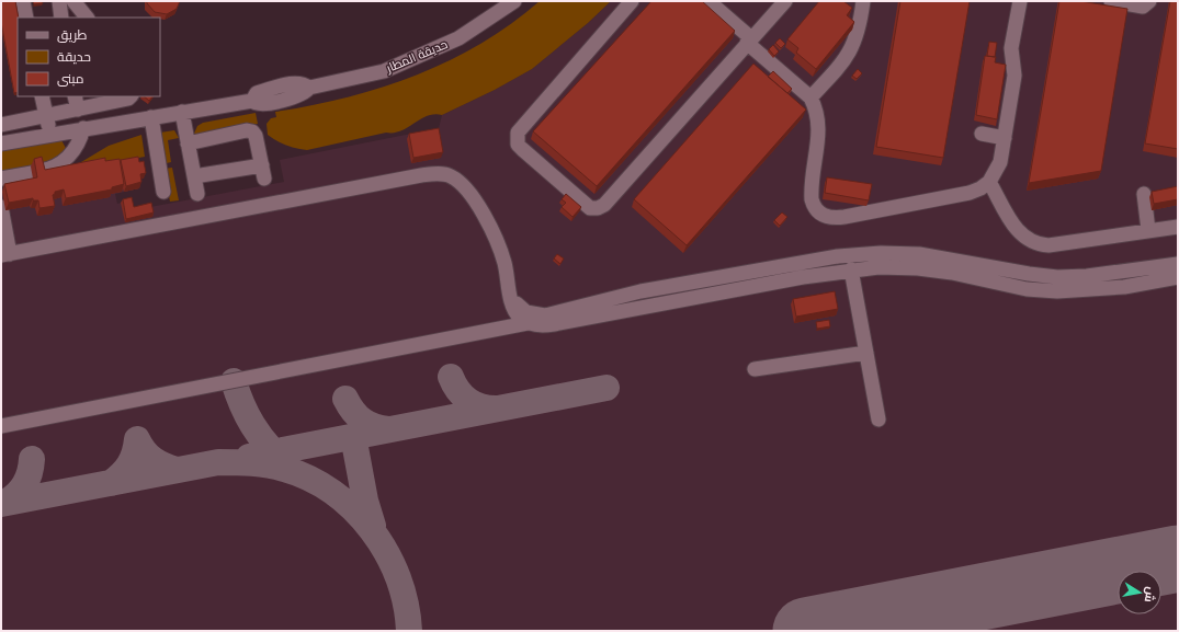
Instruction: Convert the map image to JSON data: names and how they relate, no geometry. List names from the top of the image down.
{
  "streets": {
    "street": ["حديقة المطار"]
  },
  "legend": ["طريق", "حديقة", "مبنى"],
  "north": "right"
}
